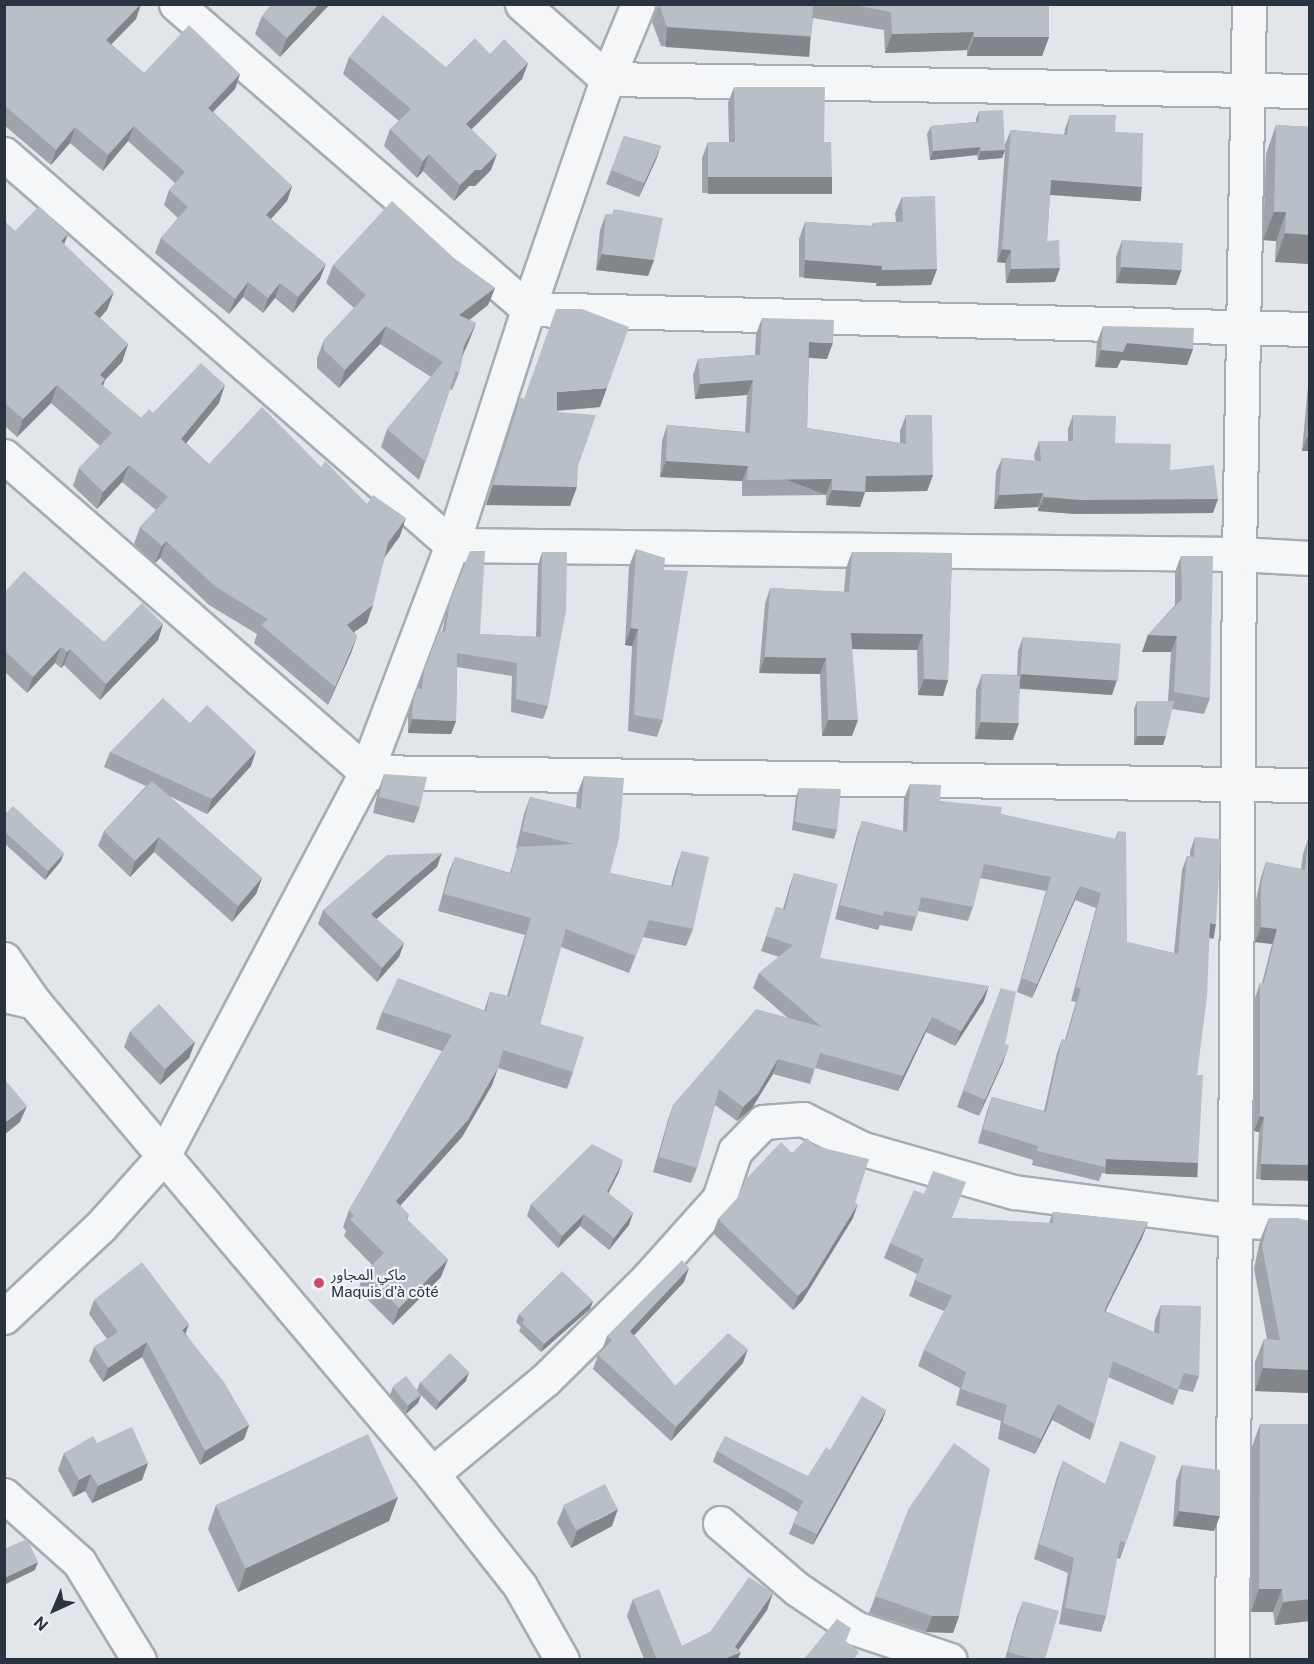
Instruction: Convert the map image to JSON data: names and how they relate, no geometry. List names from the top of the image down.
{
  "places": ["ماكي المجاور Maquis d'à côté"],
  "north": "bottom left"
}
